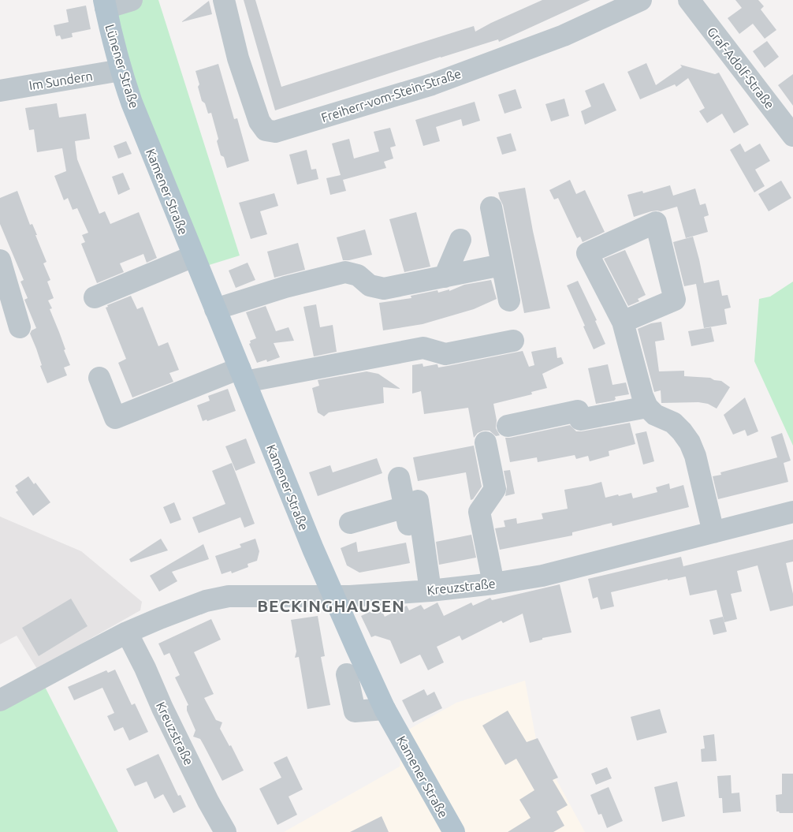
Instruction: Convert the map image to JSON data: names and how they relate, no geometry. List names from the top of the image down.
{
  "streets": {
    "main road": ["Lünener Straße", "Kamener Straße"],
    "street": [
      "Graf-Adolf-Straße",
      "Im Sundern",
      "Freiherr-vom-Stein-Straße",
      "Kreuzstraße"
    ]
  },
  "crossings": [
    ["Lünener Straße", "Im Sundern"],
    ["Lünener Straße", "Kamener Straße"],
    ["Kamener Straße", "Kreuzstraße"]
  ],
  "districts": ["BECKINGHAUSEN"]
}
